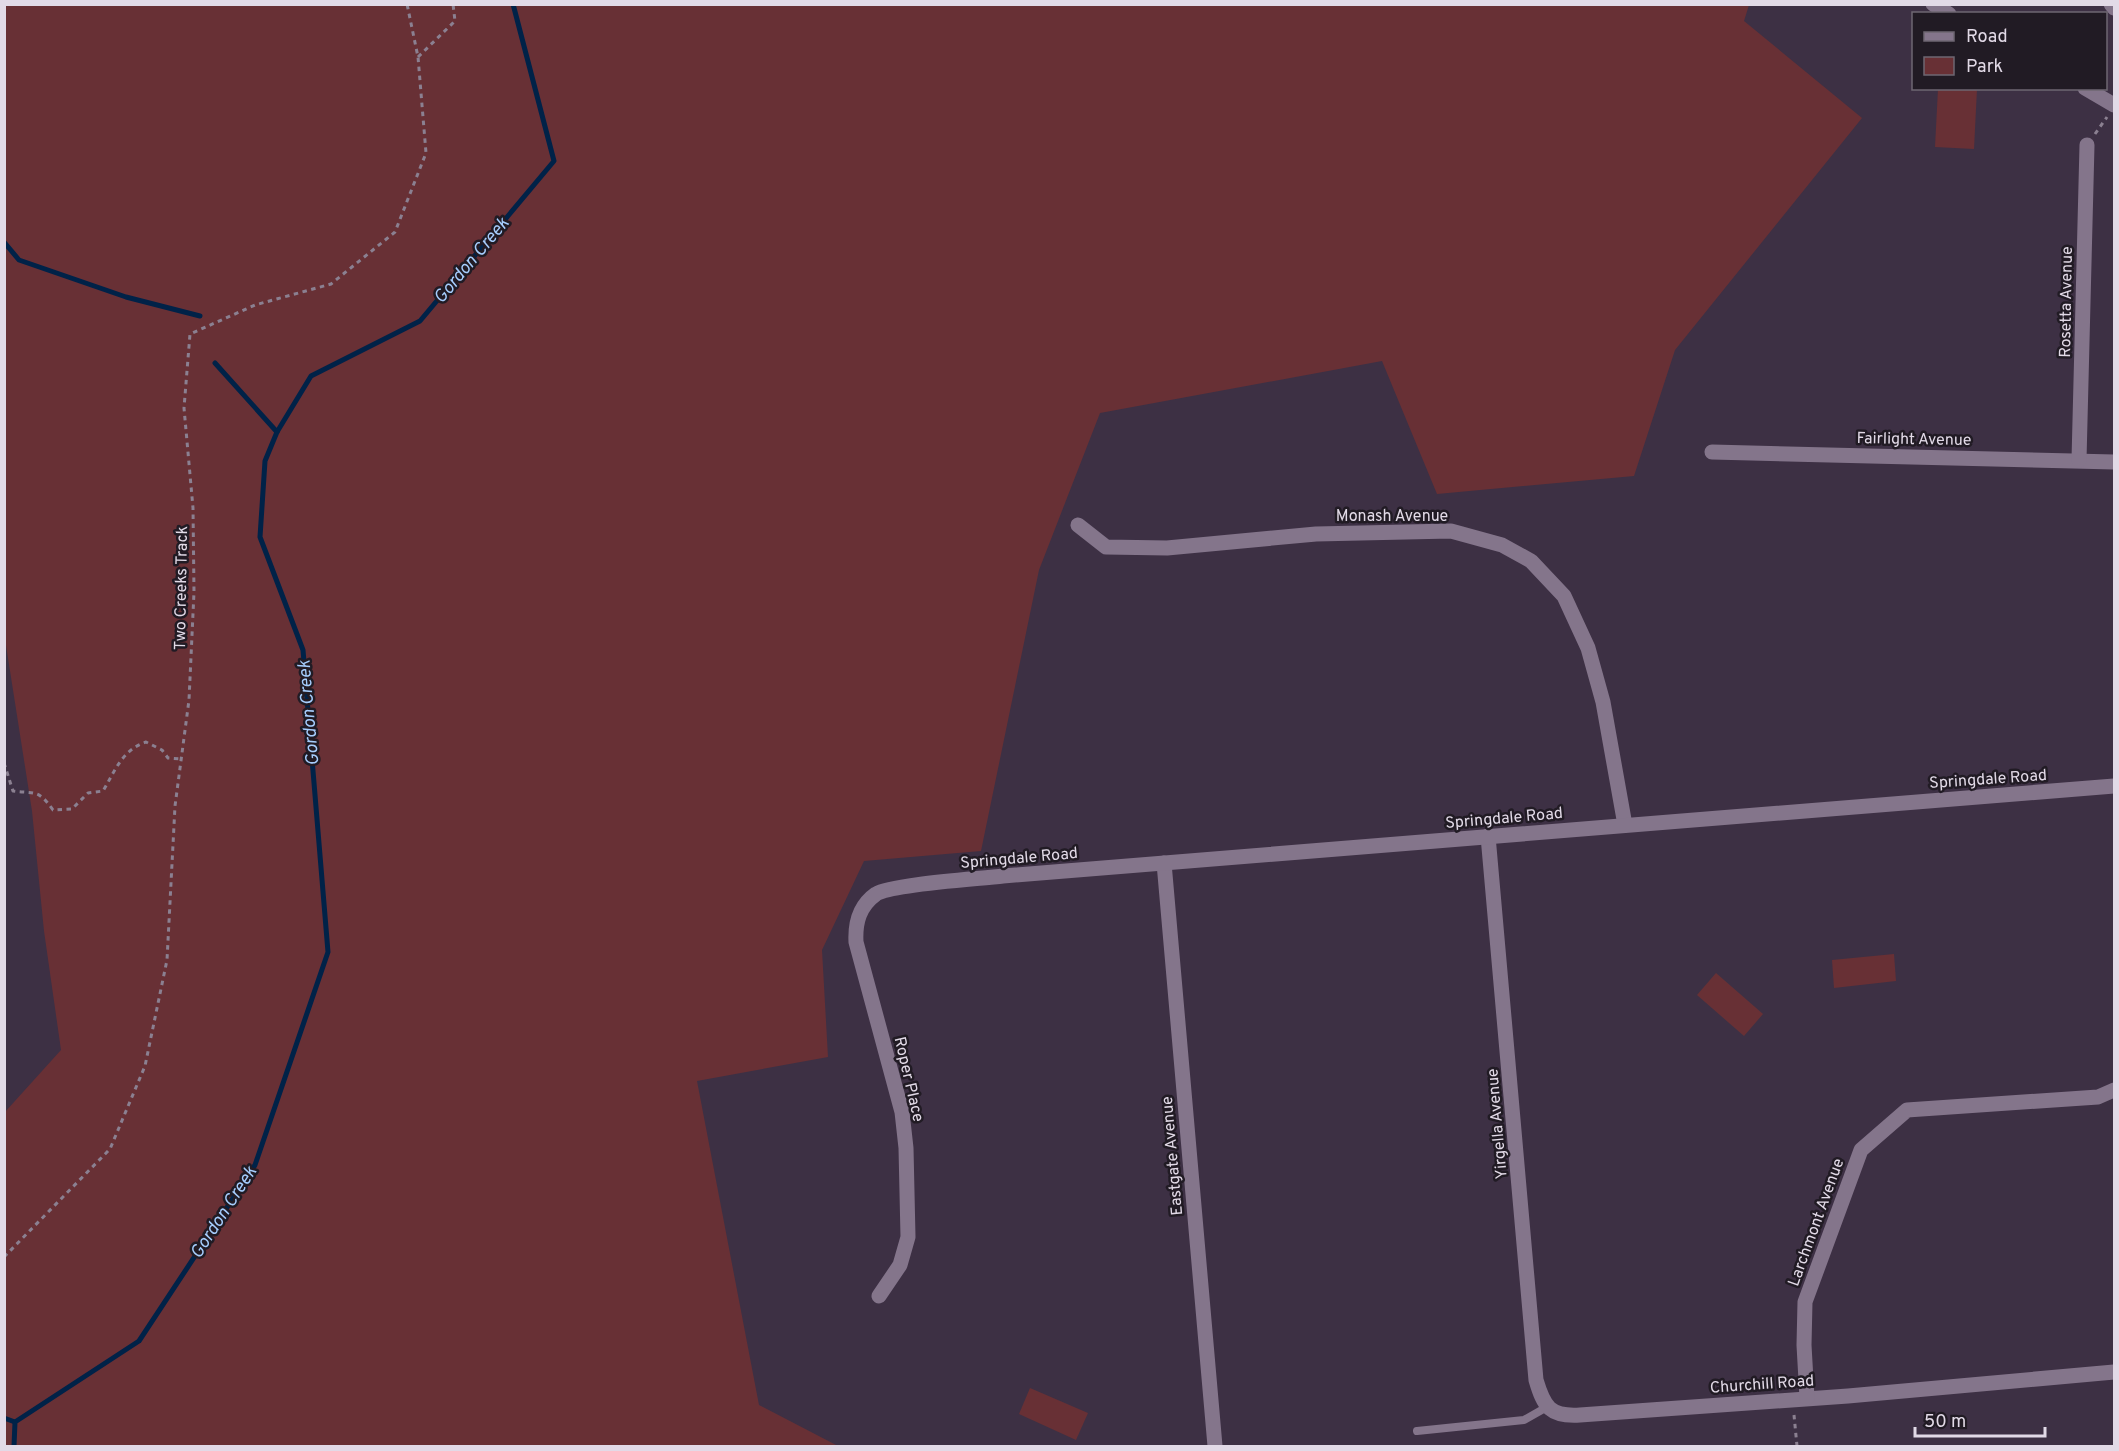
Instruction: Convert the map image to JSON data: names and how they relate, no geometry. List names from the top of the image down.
{
  "streets": {
    "street": [
      "Rosetta Avenue",
      "Fairlight Avenue",
      "Monash Avenue",
      "Springdale Road",
      "Roper Place",
      "Yirgella Avenue",
      "Eastgate Avenue",
      "Larchmont Avenue",
      "Churchill Road"
    ],
    "path": ["Two Creeks Track"]
  },
  "crossings": [
    ["Rosetta Avenue", "Fairlight Avenue"],
    ["Monash Avenue", "Springdale Road"],
    ["Springdale Road", "Roper Place"],
    ["Springdale Road", "Yirgella Avenue"],
    ["Springdale Road", "Eastgate Avenue"],
    ["Yirgella Avenue", "Churchill Road"],
    ["Larchmont Avenue", "Churchill Road"]
  ],
  "water": ["Gordon Creek"],
  "legend": ["Road", "Park"],
  "scale_bar": "50 m"
}
